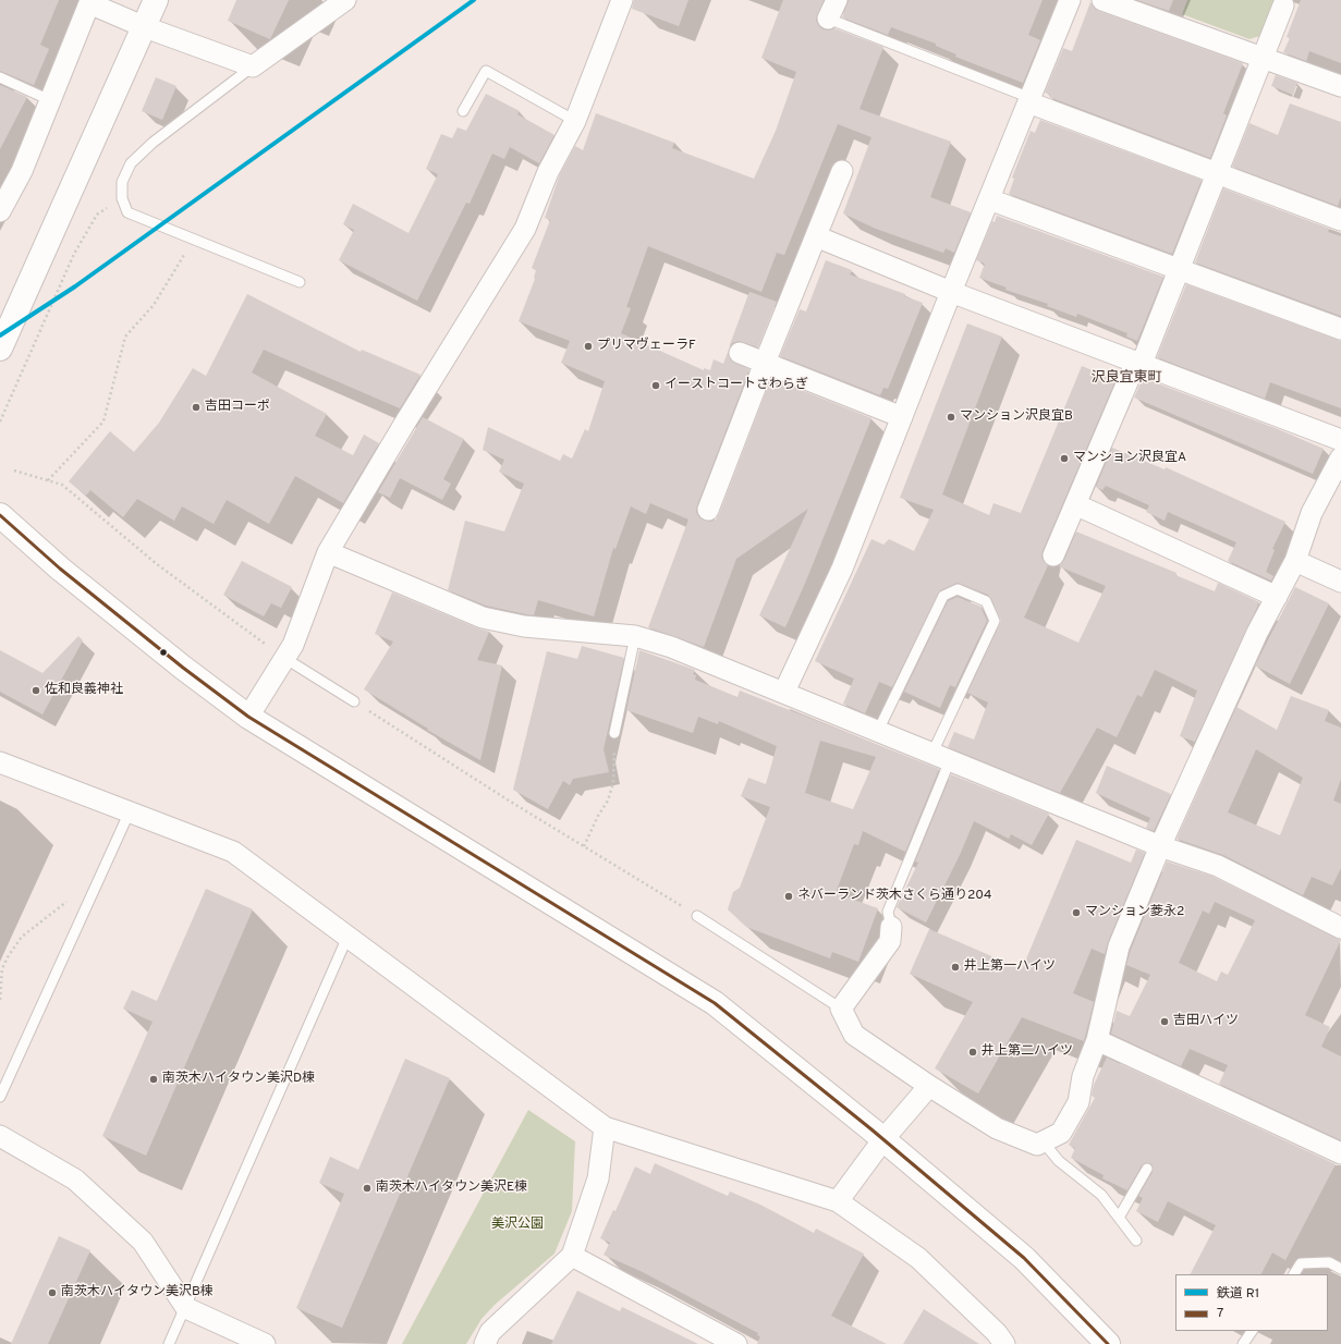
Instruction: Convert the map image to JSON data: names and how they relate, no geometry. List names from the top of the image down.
{
  "districts": ["沢良宜東町"],
  "parks": ["美沢公園"],
  "places": [
    "プリマヴェーラF",
    "イーストコートさわらぎ",
    "吉田コーポ",
    "マンション沢良宜B",
    "マンション沢良宜A",
    "佐和良義神社",
    "ネバーランド茨木さくら通り204",
    "マンション菱永2",
    "井上第一ハイツ",
    "吉田ハイツ",
    "井上第二ハイツ",
    "南茨木ハイタウン美沢D棟",
    "南茨木ハイタウン美沢E棟",
    "南茨木ハイタウン美沢B棟"
  ],
  "lines": ["rail line R1", "transit line 7"],
  "legend": ["鉄道 R1", "7"]
}
